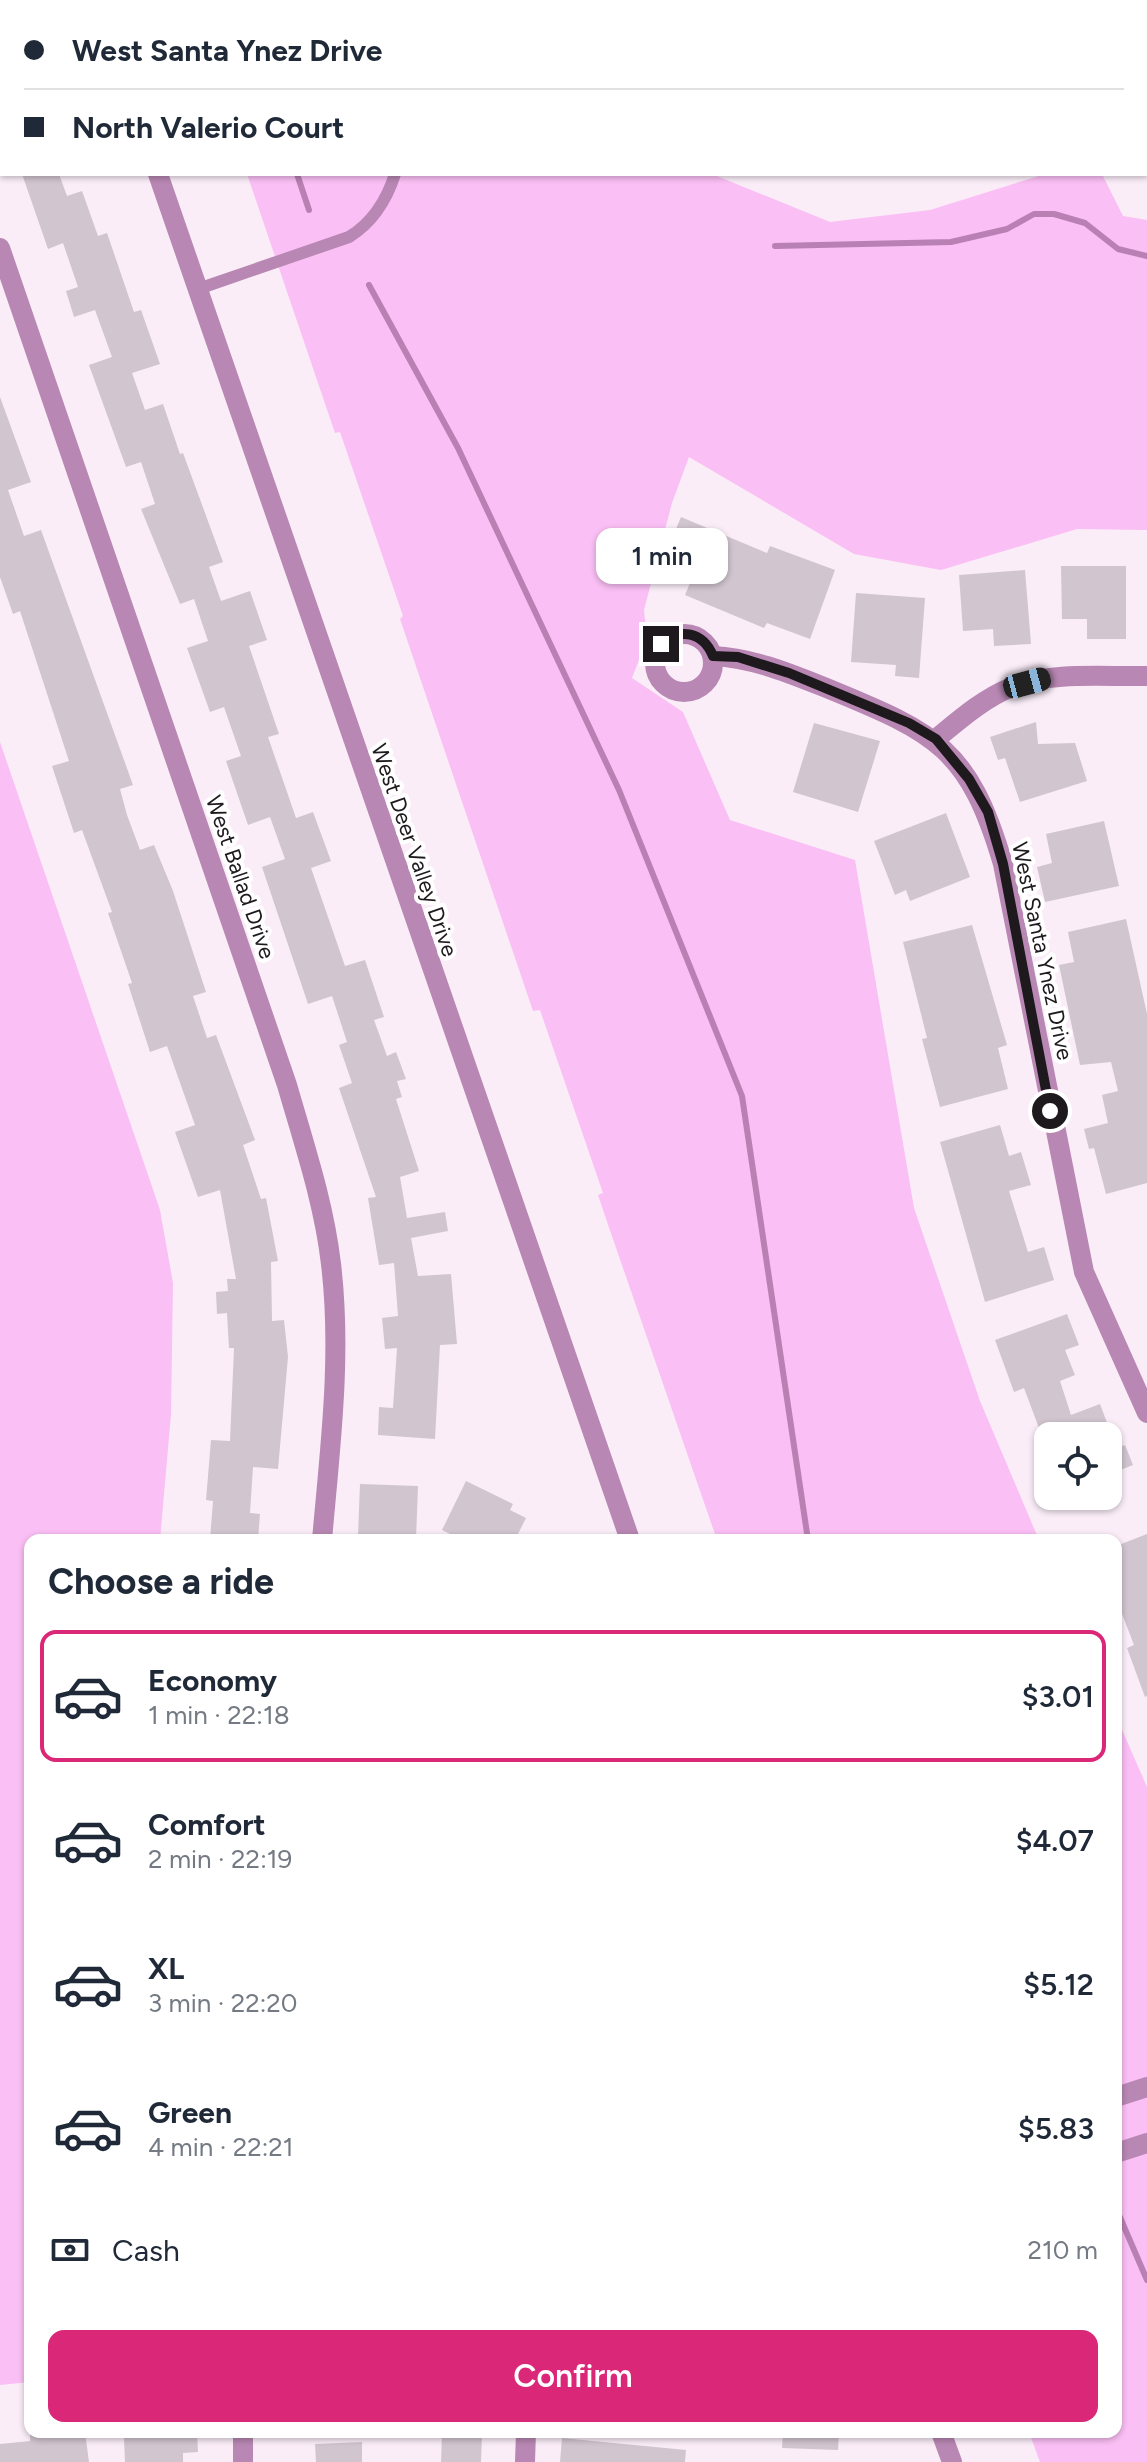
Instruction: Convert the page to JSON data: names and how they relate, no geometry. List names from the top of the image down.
{
  "streets": {
    "street": ["West Deer Valley Drive", "West Ballad Drive", "West Santa Ynez Drive"]
  },
  "page": {
    "banner": ["West Santa Ynez Drive", "North Valerio Court"],
    "bubble": "1 min",
    "heading": "Choose a ride",
    "list": [
      {
        "name": "Economy",
        "note": "1 min · 22:18",
        "value": "$3.01"
      },
      {
        "name": "Comfort",
        "note": "2 min · 22:19",
        "value": "$4.07"
      },
      {
        "name": "XL",
        "note": "3 min · 22:20",
        "value": "$5.12"
      },
      {
        "name": "Green",
        "note": "4 min · 22:21",
        "value": "$5.83"
      }
    ],
    "pay": ["Cash", "210 m"],
    "buttons": "Confirm"
  }
}
